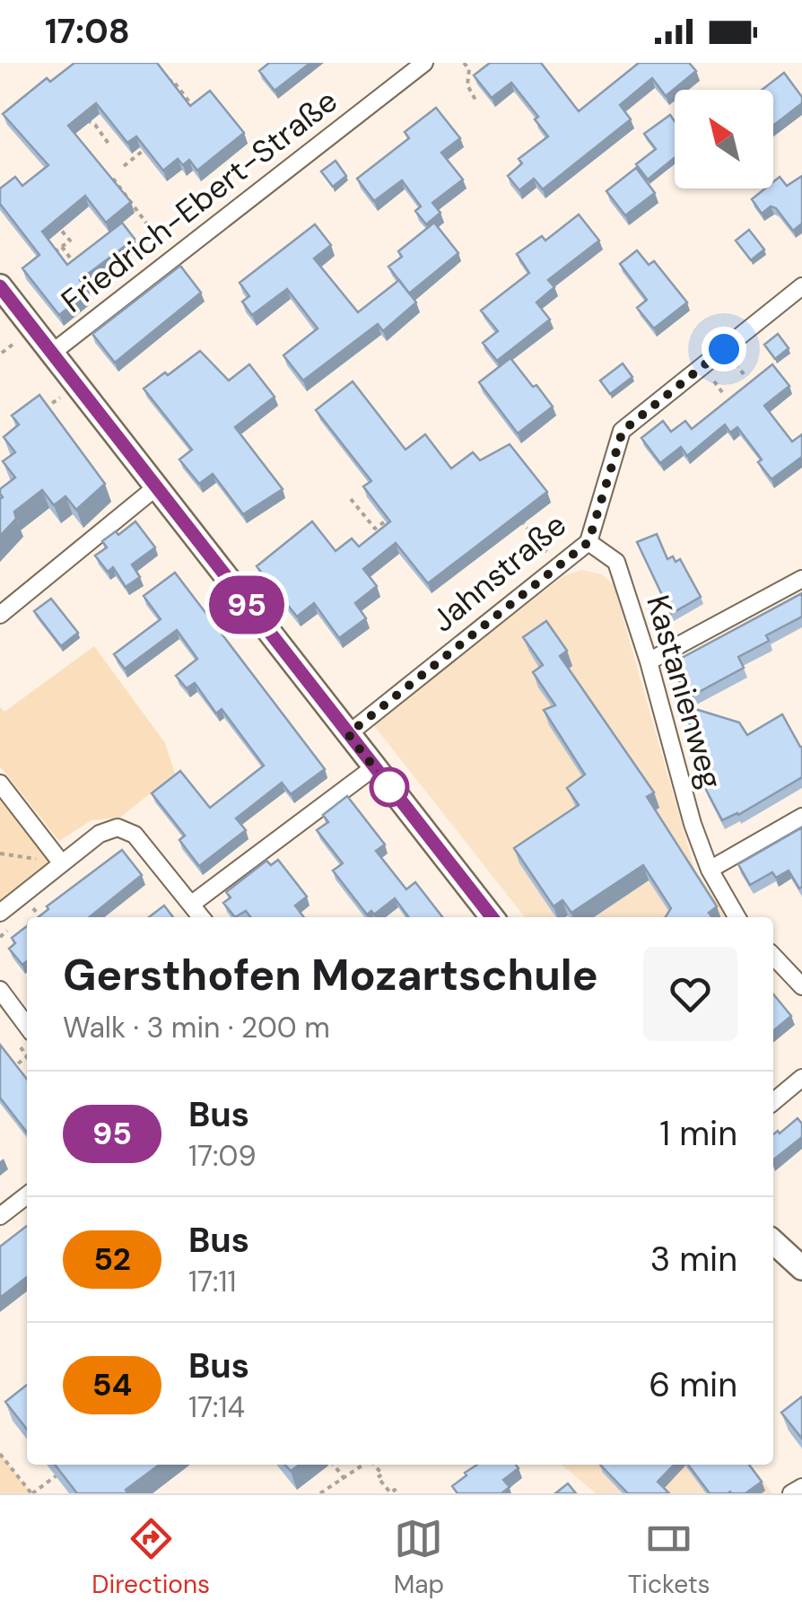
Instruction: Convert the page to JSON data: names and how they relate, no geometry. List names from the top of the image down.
{
  "streets": {
    "street": ["Friedrich-Ebert-Straße", "Jahnstraße", "Kastanienweg"]
  },
  "crossings": [
    ["Jahnstraße", "Kastanienweg"]
  ],
  "lines": ["bus line 95"],
  "north": "top left",
  "page": {
    "status": "17:08",
    "on_map": "95",
    "heading": ["Gersthofen Mozartschule", "Walk · 3 min · 200 m"],
    "list": [
      {
        "mark": "95",
        "name": "Bus",
        "note": "17:09",
        "value": "1 min"
      },
      {
        "mark": "52",
        "name": "Bus",
        "note": "17:11",
        "value": "3 min"
      },
      {
        "mark": "54",
        "name": "Bus",
        "note": "17:14",
        "value": "6 min"
      }
    ],
    "tabs": ["Directions", "Map", "Tickets"]
  }
}
